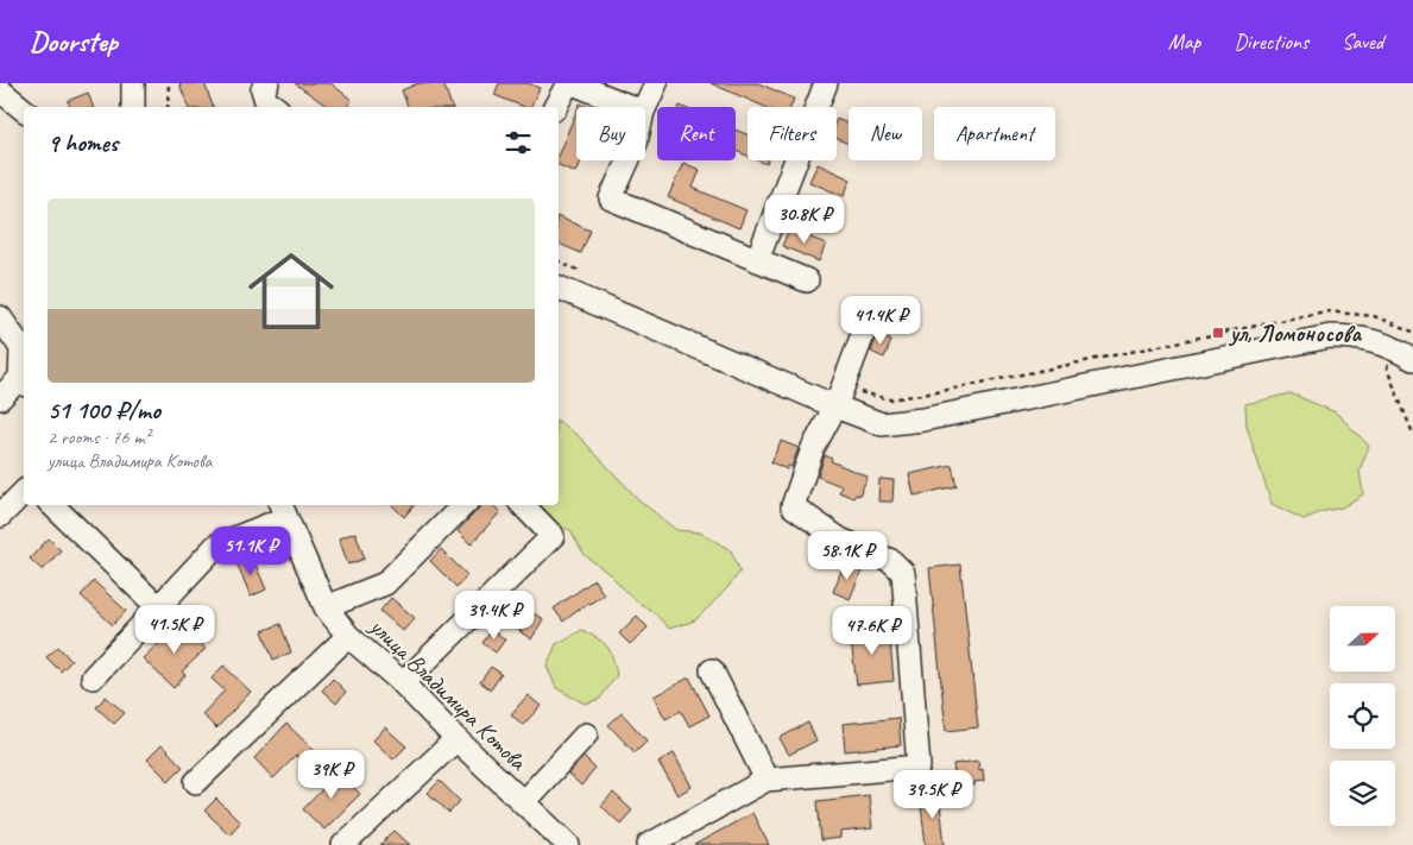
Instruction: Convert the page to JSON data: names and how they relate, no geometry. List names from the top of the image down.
{
  "streets": {
    "street": ["улица Владимира Котова"]
  },
  "places": {
    "transit": ["ул, Ломоносова"]
  },
  "north": "right",
  "page": {
    "header": "Doorstep",
    "nav": ["Map", "Directions", "Saved"],
    "chip": [
      "Buy",
      "Rent",
      "Filters",
      "New",
      "Apartment"
    ],
    "heading": "9 homes",
    "list": [
      {
        "name": "51 100 ₽/mo",
        "note": "2 rooms · 76 m² · улица Владимира Котова"
      }
    ],
    "price": [
      "30.8K ₽",
      "41.4K ₽",
      "51.1K ₽",
      "58.1K ₽",
      "39.4K ₽",
      "41.5K ₽",
      "47.6K ₽",
      "39K ₽",
      "39.5K ₽"
    ]
  }
}
